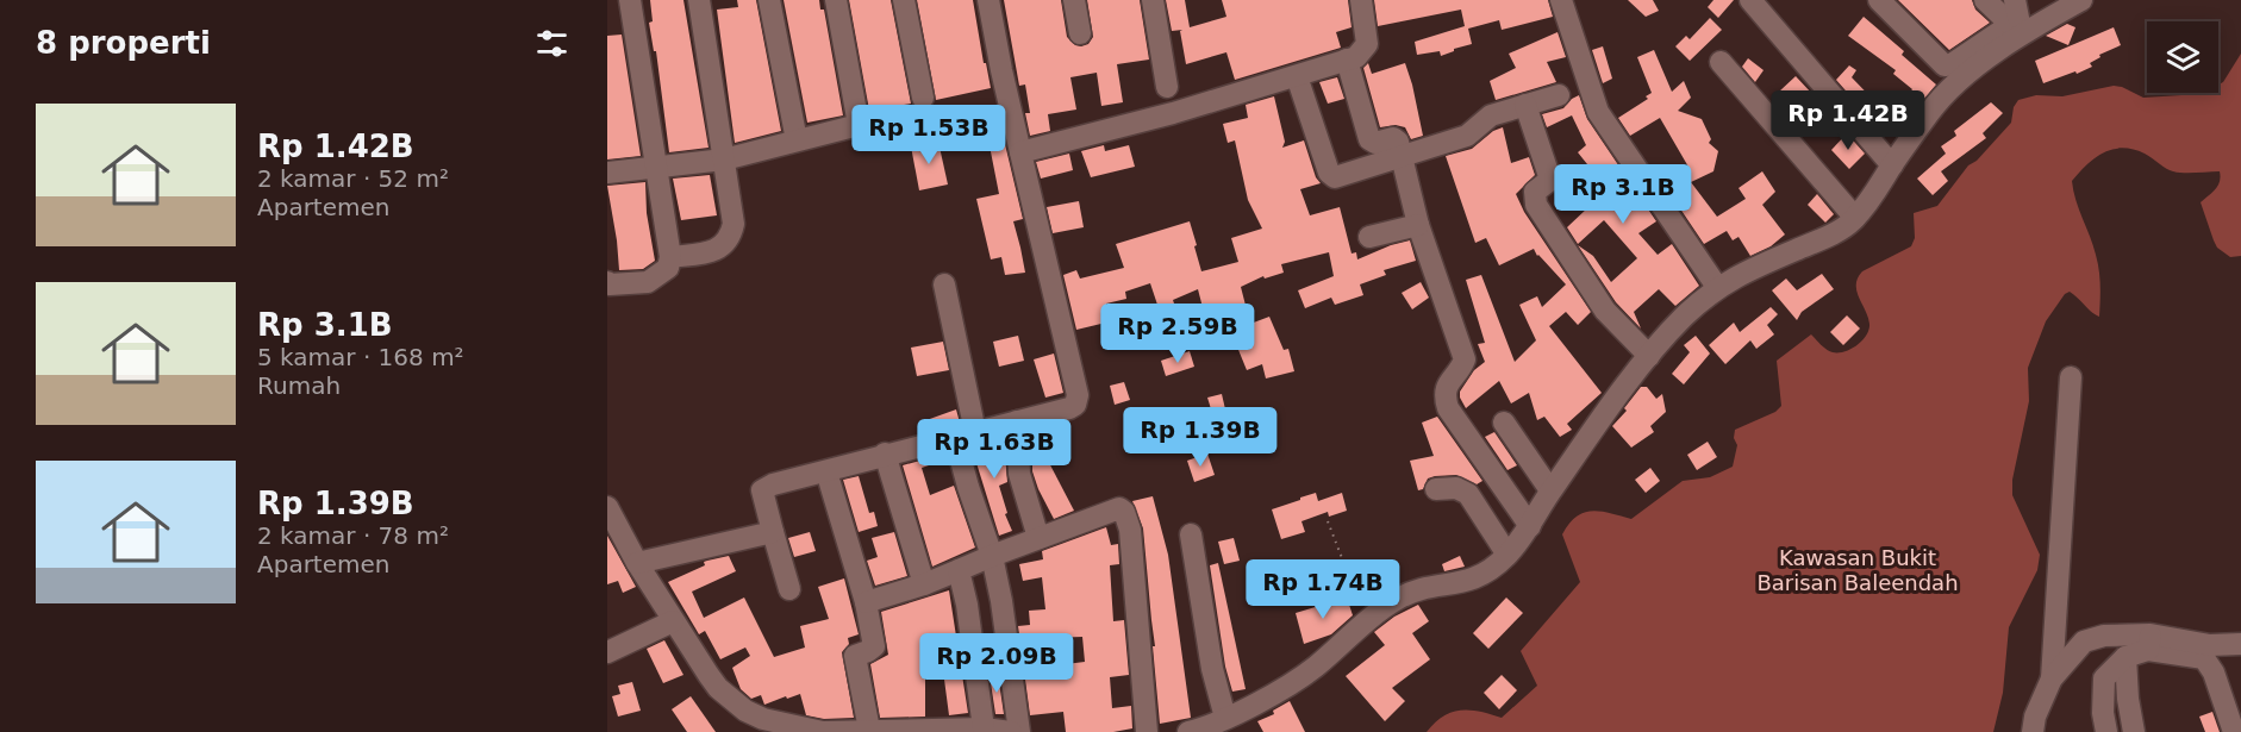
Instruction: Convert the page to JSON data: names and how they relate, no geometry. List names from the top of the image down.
{
  "parks": ["Kawasan Bukit Barisan Baleendah"],
  "page": {
    "heading": "8 properti",
    "list": [
      {
        "name": "Rp 1.42B",
        "note": "2 kamar · 52 m² · Apartemen"
      },
      {
        "name": "Rp 3.1B",
        "note": "5 kamar · 168 m² · Rumah"
      },
      {
        "name": "Rp 1.39B",
        "note": "2 kamar · 78 m² · Apartemen"
      }
    ],
    "price": [
      "Rp 1.42B",
      "Rp 1.53B",
      "Rp 3.1B",
      "Rp 2.59B",
      "Rp 1.39B",
      "Rp 1.63B",
      "Rp 1.74B",
      "Rp 2.09B"
    ]
  }
}
